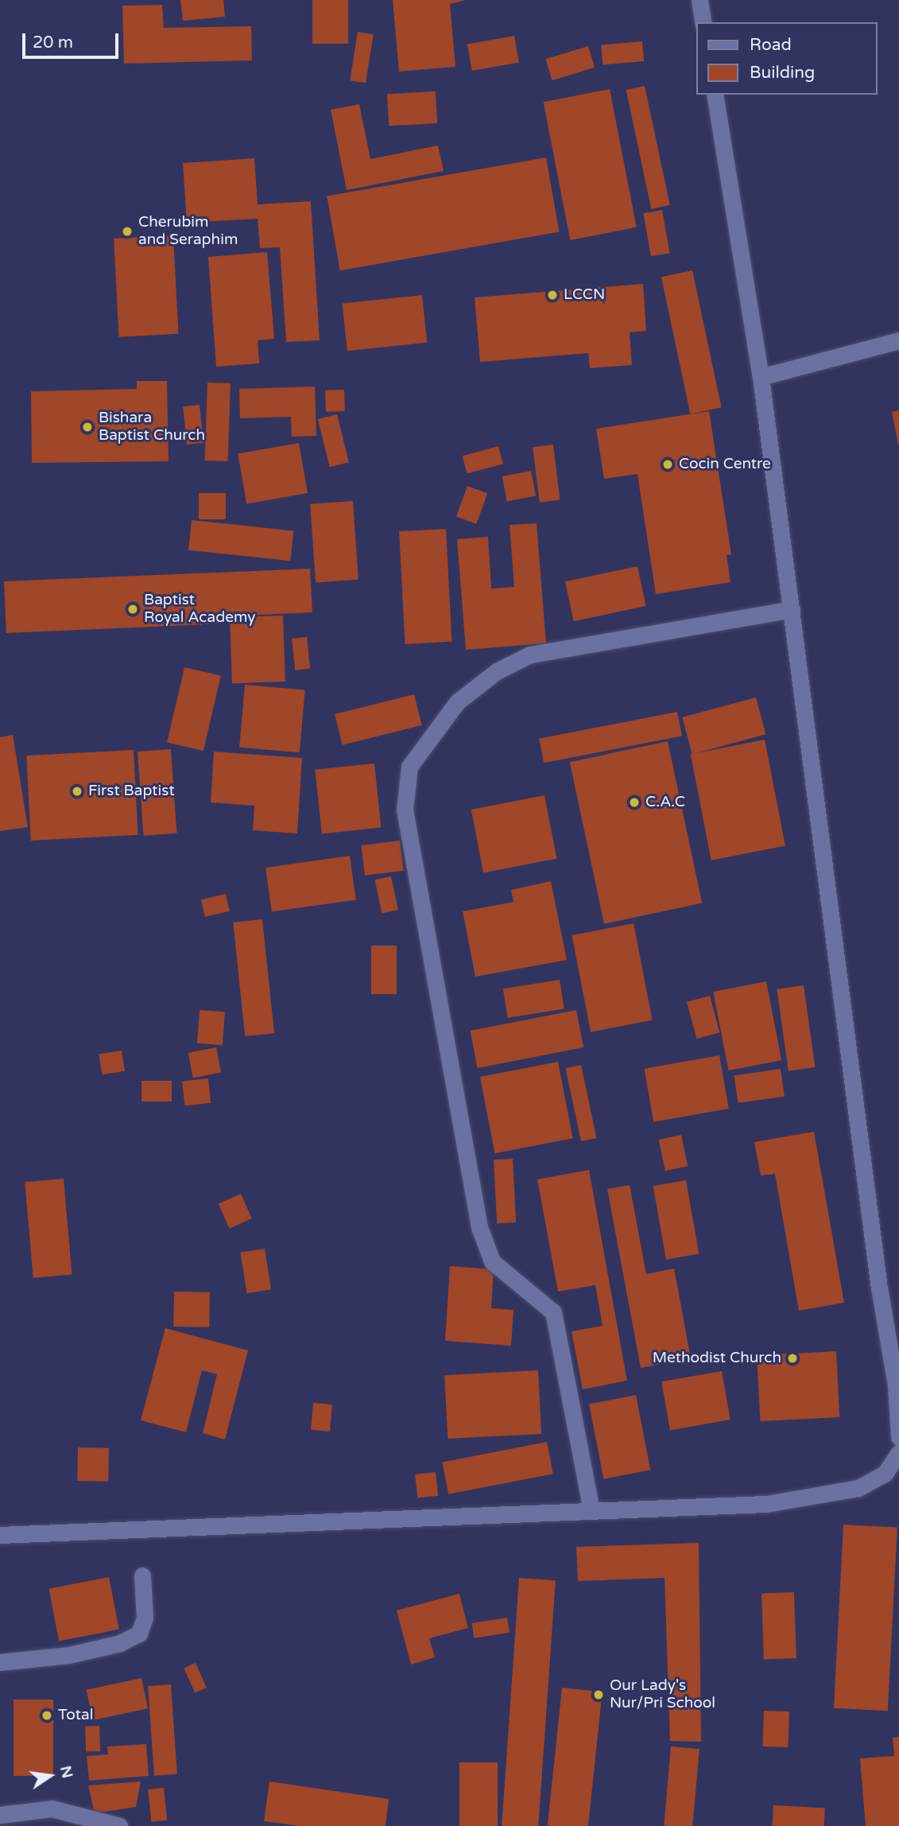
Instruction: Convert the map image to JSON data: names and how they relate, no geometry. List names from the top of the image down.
{
  "places": [
    "Cherubim and Seraphim",
    "LCCN",
    "Bishara Baptist Church",
    "Cocin Centre",
    "Baptist Royal Academy",
    "First Baptist",
    "C.A.C",
    "Methodist Church",
    "Our Lady's Nur/Pri School",
    "Total"
  ],
  "legend": ["Road", "Building"],
  "scale_bar": "20 m",
  "north": "right"
}
